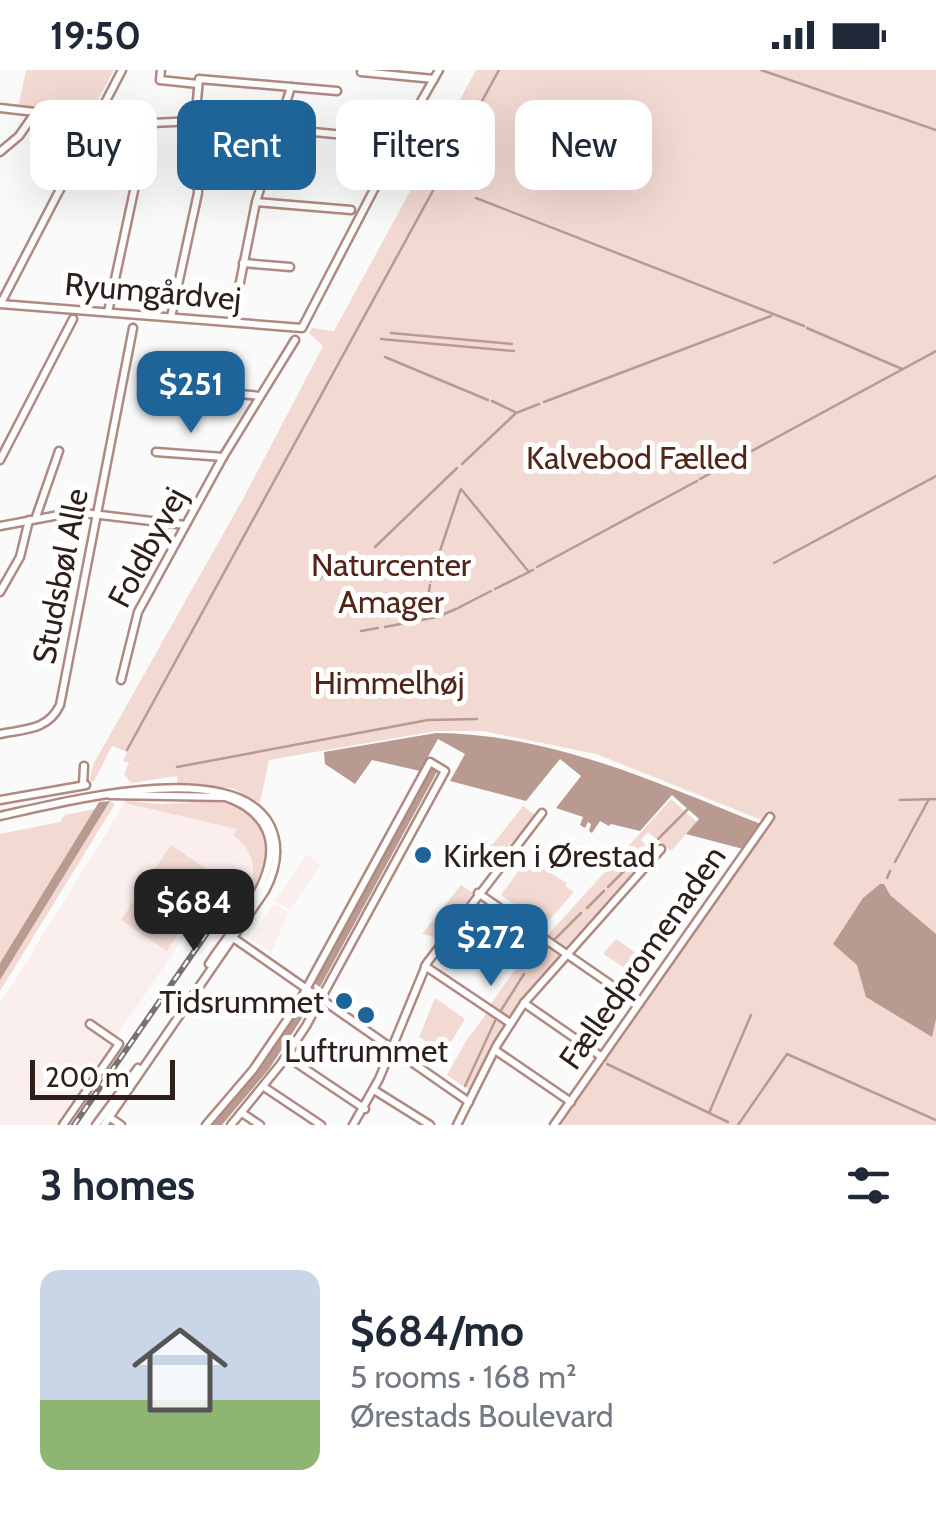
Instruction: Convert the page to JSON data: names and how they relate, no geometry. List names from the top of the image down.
{
  "streets": {
    "street": [
      "Ryumgårdvej",
      "Foldbyvej",
      "Studsbøl Alle",
      "Fælledpromenaden"
    ]
  },
  "parks": ["Kalvebod Fælled", "Naturcenter Amager", "Himmelhøj"],
  "places": ["Kirken i Ørestad", "Tidsrummet", "Luftrummet"],
  "scale_bar": "200 m",
  "page": {
    "status": "19:50",
    "chip": [
      "Buy",
      "Rent",
      "Filters",
      "New"
    ],
    "price": ["$251", "$684", "$272"],
    "scale": "200 m",
    "heading": "3 homes",
    "list": [
      {
        "name": "$684/mo",
        "note": "5 rooms · 168 m² · Ørestads Boulevard"
      }
    ]
  }
}
